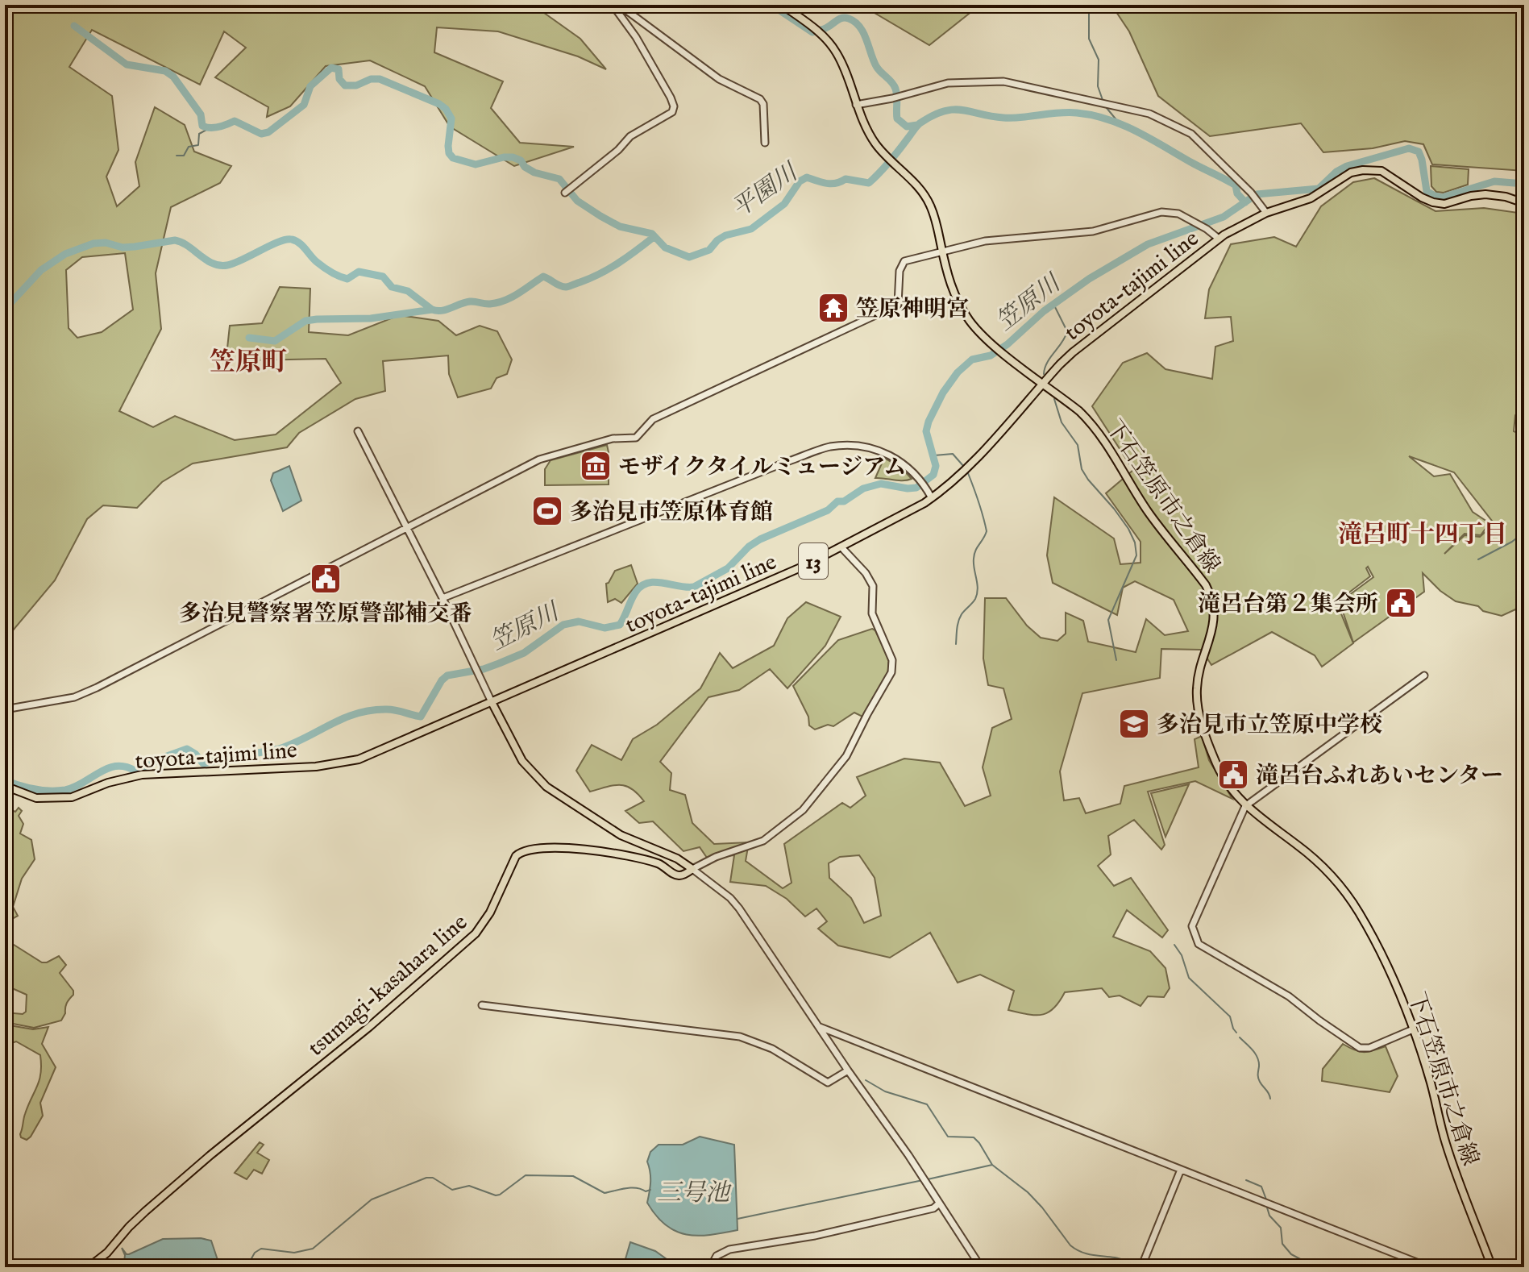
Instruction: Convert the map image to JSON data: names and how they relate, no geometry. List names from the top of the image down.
{
  "streets": {
    "main road": [
      "toyota-tajimi line",
      "下石笠原市之倉線",
      "13",
      "tsumagi-kasahara line"
    ]
  },
  "crossings": [
    ["toyota-tajimi line", "下石笠原市之倉線"]
  ],
  "districts": ["笠原町", "滝呂町十四丁目"],
  "water": ["平園川", "笠原川", "三号池"],
  "places": {
    "temple": ["笠原神明宮"],
    "museum": ["モザイクタイルミュージアム"],
    "sports": ["多治見市笠原体育館"],
    "public building": ["多治見警察署笠原警部補交番", "滝呂台第２集会所", "滝呂台ふれあいセンター"],
    "school or university": ["多治見市立笠原中学校"]
  }
}
